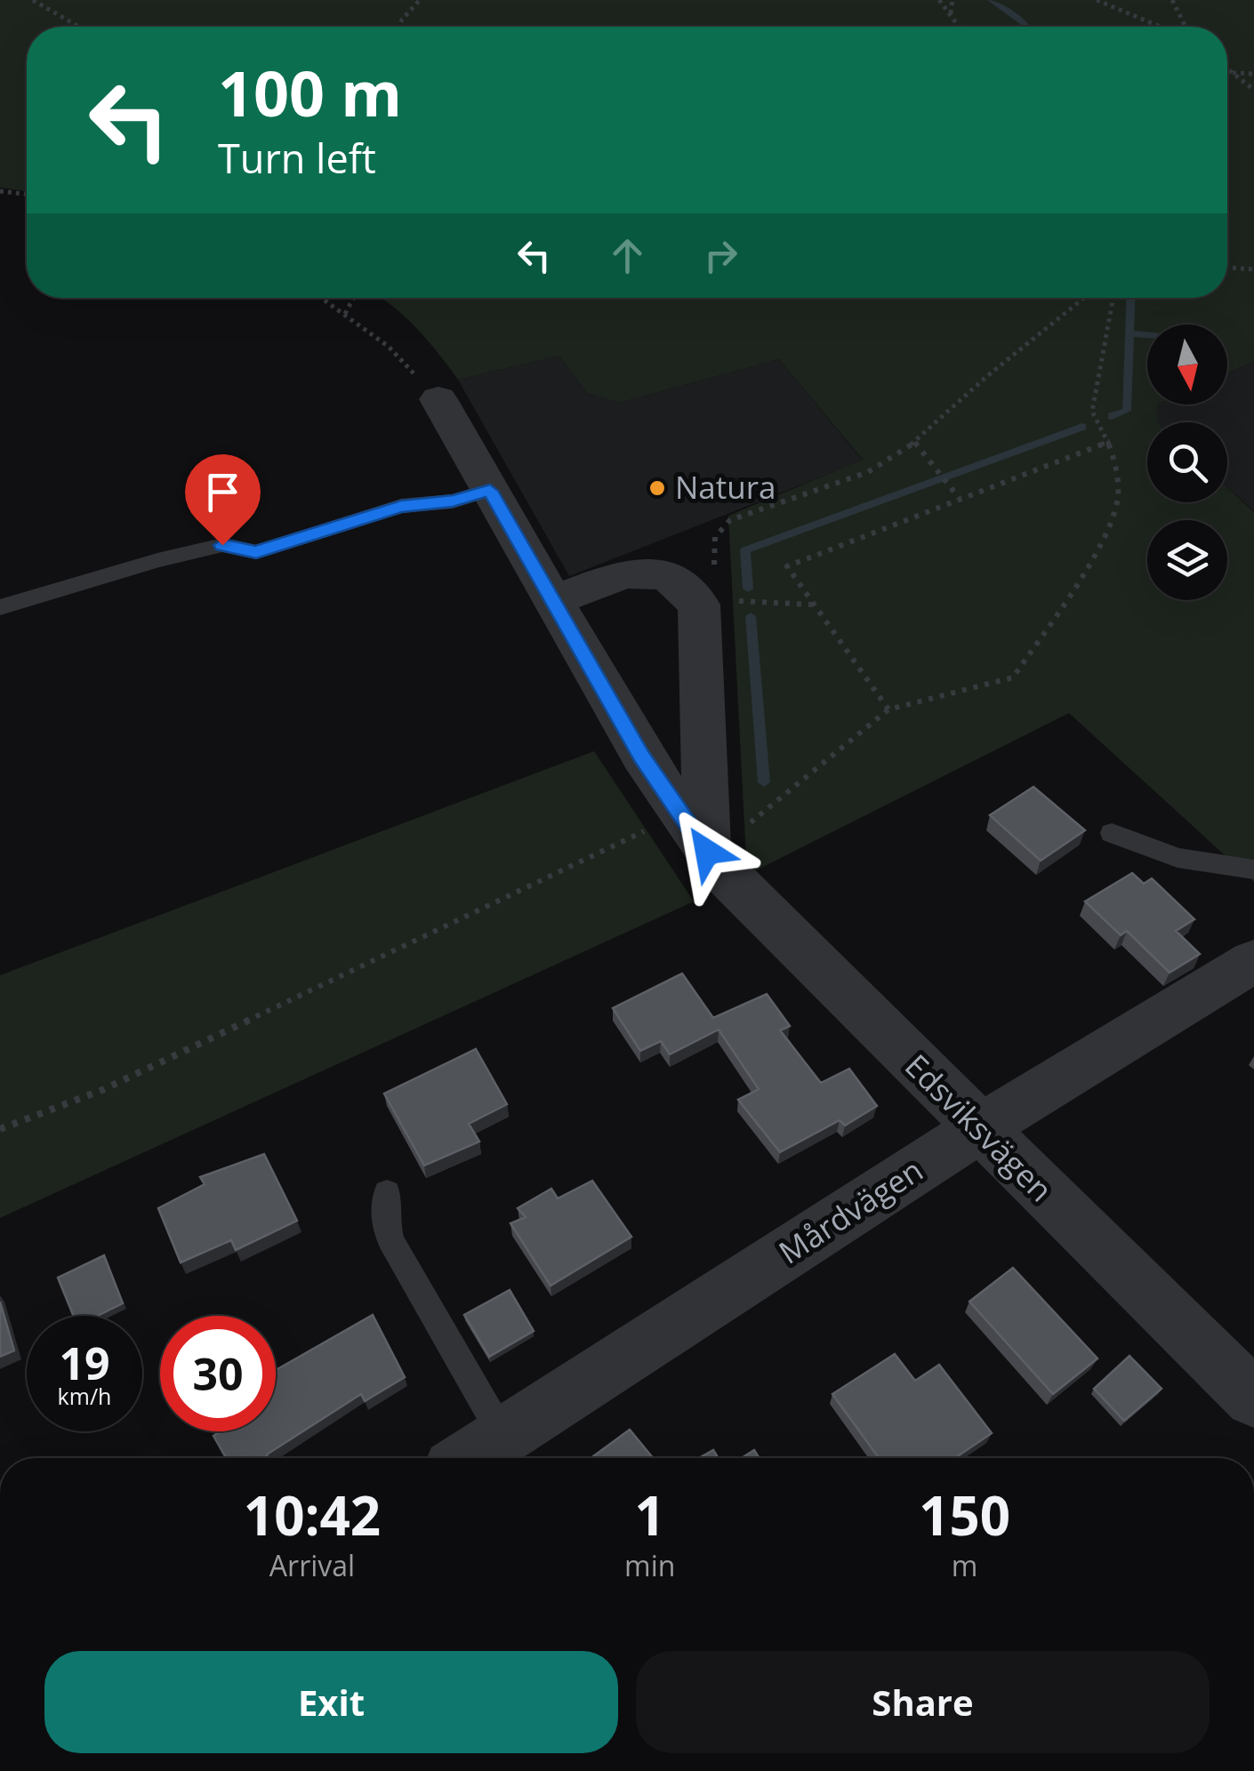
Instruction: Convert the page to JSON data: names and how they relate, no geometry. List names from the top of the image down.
{
  "streets": {
    "street": ["Edsviksvägen", "Mårdvägen"]
  },
  "crossings": [
    ["Edsviksvägen", "Mårdvägen"]
  ],
  "places": ["Natura"],
  "north": "bottom",
  "page": {
    "turn": ["100 m", "Turn left"],
    "speed": "19 km/h",
    "limit": "30",
    "eta": [
      "10:42",
      "Arrival",
      "1",
      "min",
      "150",
      "m"
    ],
    "buttons": ["Exit", "Share"]
  }
}
